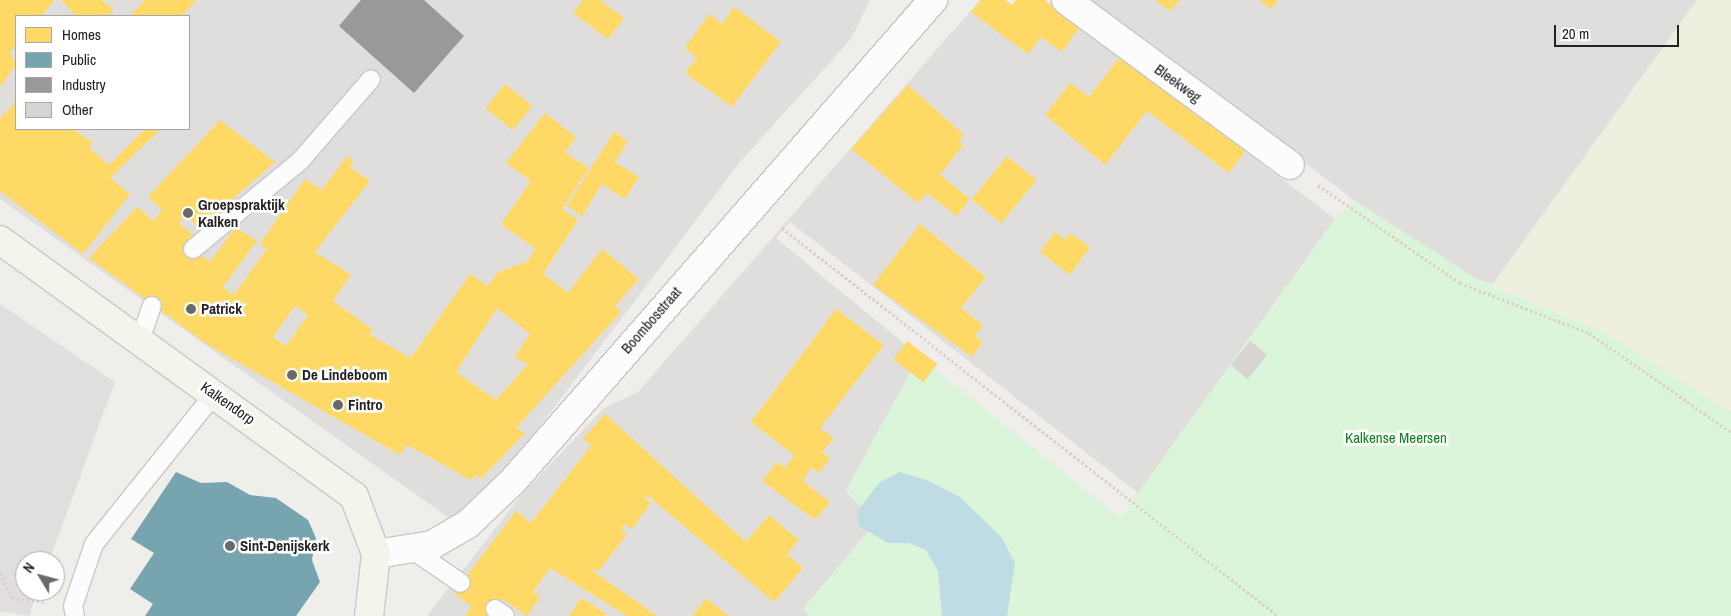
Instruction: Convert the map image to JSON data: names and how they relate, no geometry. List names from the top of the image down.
{
  "streets": {
    "main road": ["Kalkendorp"],
    "street": ["Bleekweg", "Boombosstraat"]
  },
  "crossings": [
    ["Boombosstraat", "Kalkendorp"]
  ],
  "parks": ["Kalkense Meersen"],
  "places": [
    "Groepspraktijk Kalken",
    "Patrick",
    "De Lindeboom",
    "Fintro",
    "Sint-Denijskerk"
  ],
  "legend": [
    "Homes",
    "Public",
    "Industry",
    "Other"
  ],
  "scale_bar": "20 m",
  "north": "top left"
}
